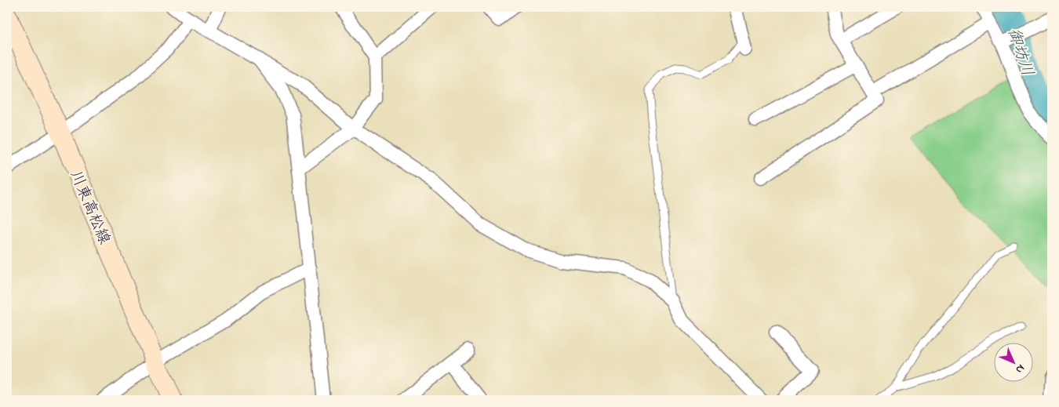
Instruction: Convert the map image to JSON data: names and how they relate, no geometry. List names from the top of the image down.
{
  "streets": {
    "main road": ["川東高松線"]
  },
  "water": ["御坊川"],
  "north": "bottom right"
}
